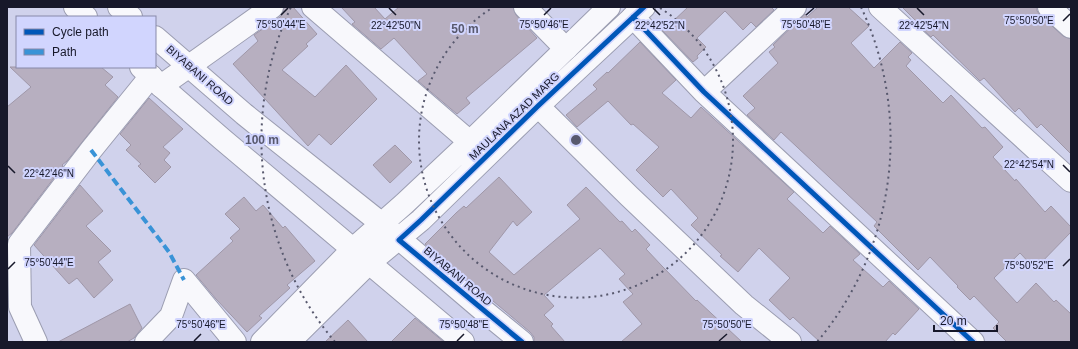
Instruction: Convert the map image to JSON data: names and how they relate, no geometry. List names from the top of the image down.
{
  "streets": {
    "street": ["BIYABANI ROAD", "MAULANA AZAD MARG"]
  },
  "crossings": [
    ["BIYABANI ROAD", "MAULANA AZAD MARG"]
  ],
  "legend": ["Cycle path", "Path"],
  "scale_bar": "20 m",
  "coordinates": [
    "75°50'50\"E",
    "75°50'44\"E",
    "75°50'46\"E",
    "75°50'48\"E",
    "22°42'50\"N",
    "22°42'52\"N",
    "22°42'54\"N",
    "22°42'46\"N",
    "75°50'52\"E"
  ],
  "rings": ["50 m", "100 m"]
}
